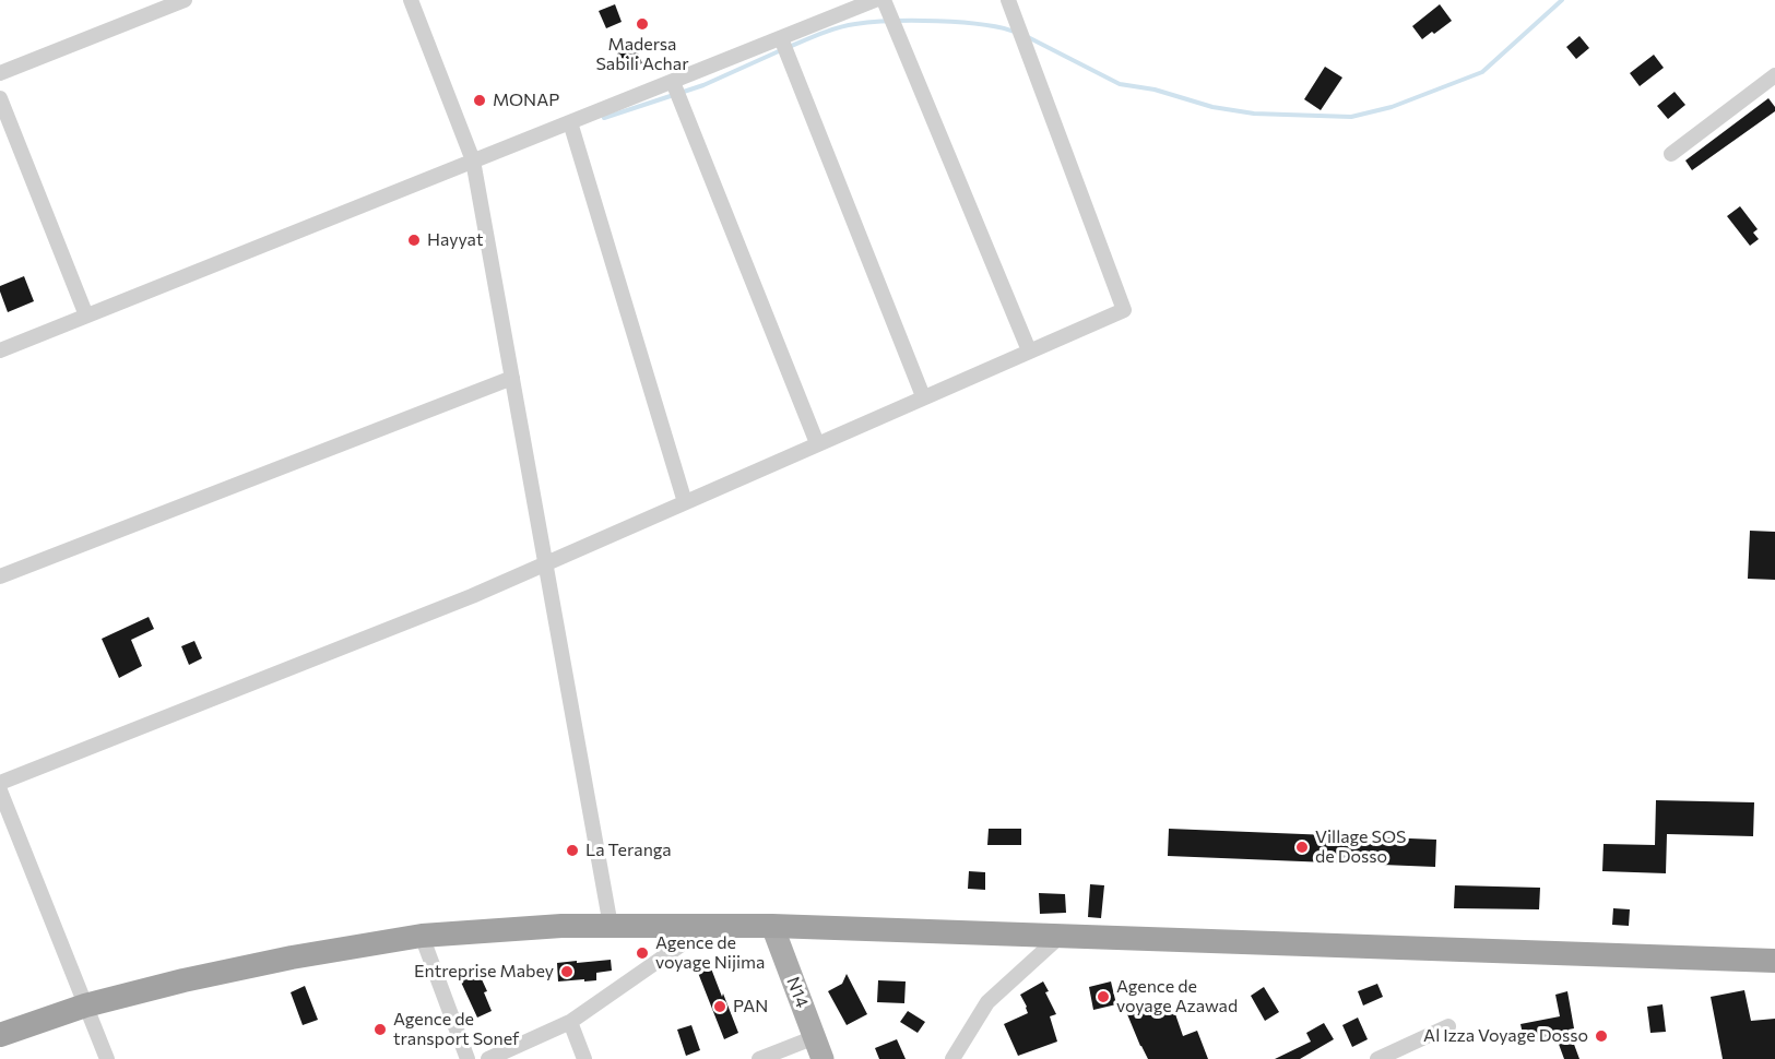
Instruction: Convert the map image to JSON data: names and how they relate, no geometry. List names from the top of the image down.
{
  "streets": {
    "main road": ["N14"]
  },
  "places": [
    "Madersa Sabili Achar",
    "MONAP",
    "Hayyat",
    "Village SOS de Dosso",
    "La Teranga",
    "Agence de voyage Nijima",
    "Entreprise Mabey",
    "Agence de voyage Azawad",
    "PAN",
    "Agence de transport Sonef",
    "Al Izza Voyage Dosso"
  ]
}
